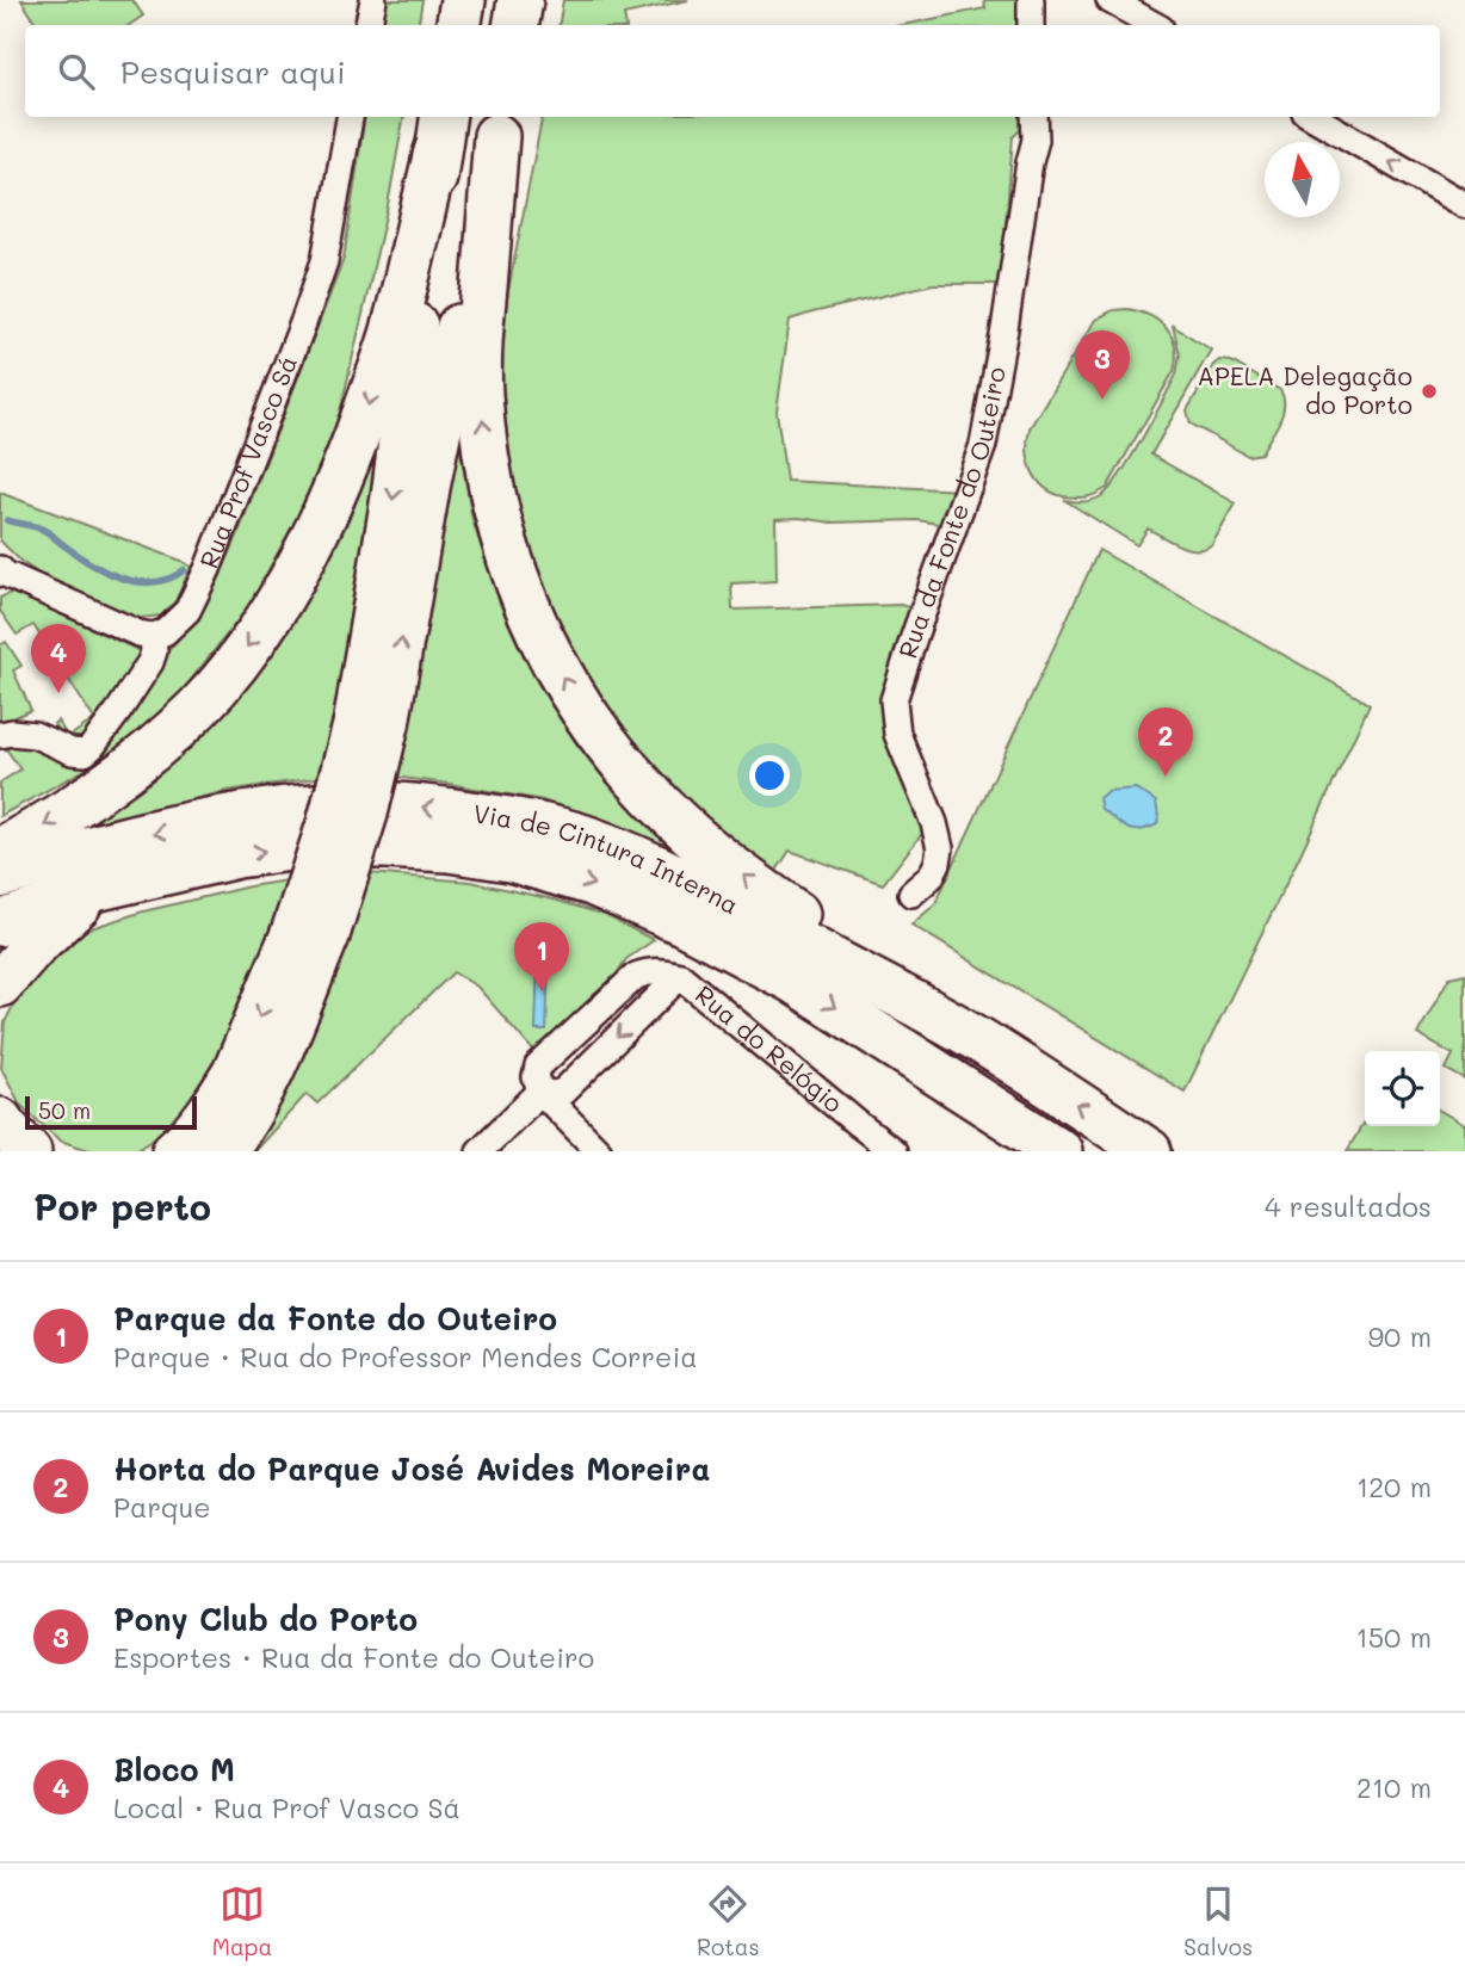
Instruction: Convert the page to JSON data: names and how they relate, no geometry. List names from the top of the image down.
{
  "streets": {
    "highway": ["Via de Cintura Interna"],
    "street": ["Rua Prof Vasco Sá", "Rua da Fonte do Outeiro", "Rua do Relógio"]
  },
  "places": ["APELA Delegação do Porto"],
  "scale_bar": "50 m",
  "north": "top",
  "page": {
    "search": "Pesquisar aqui",
    "pins": [
      "3",
      "4",
      "2",
      "1"
    ],
    "scale": "50 m",
    "heading": ["Por perto", "4 resultados"],
    "list": [
      {
        "mark": "1",
        "name": "Parque da Fonte do Outeiro",
        "note": "Parque · Rua do Professor Mendes Correia",
        "value": "90 m"
      },
      {
        "mark": "2",
        "name": "Horta do Parque José Avides Moreira",
        "note": "Parque",
        "value": "120 m"
      },
      {
        "mark": "3",
        "name": "Pony Club do Porto",
        "note": "Esportes · Rua da Fonte do Outeiro",
        "value": "150 m"
      },
      {
        "mark": "4",
        "name": "Bloco M",
        "note": "Local · Rua Prof Vasco Sá",
        "value": "210 m"
      }
    ],
    "nav": ["Mapa", "Rotas", "Salvos"]
  }
}
